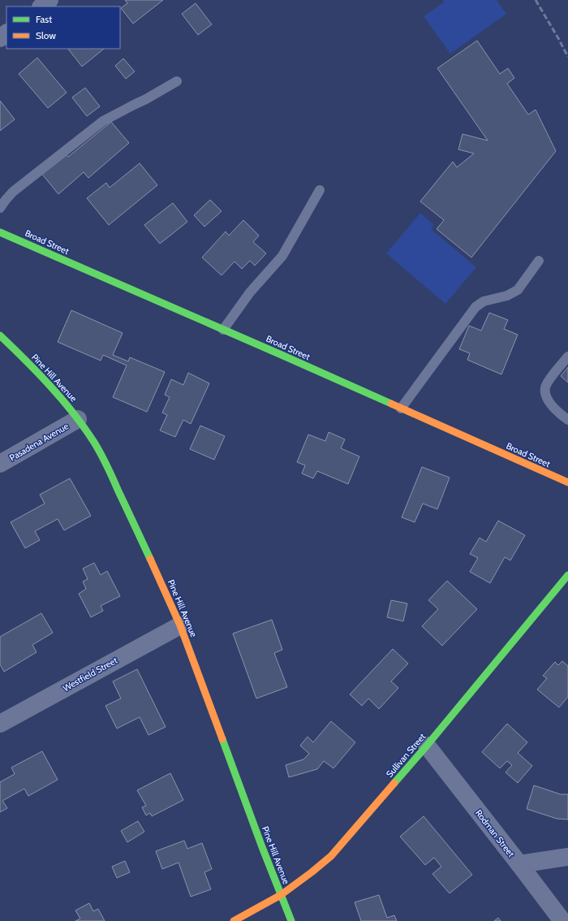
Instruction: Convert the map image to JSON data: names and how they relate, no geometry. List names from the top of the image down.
{
  "streets": {
    "street": [
      "Broad Street",
      "Pine Hill Avenue",
      "Pasadena Avenue",
      "Westfield Street",
      "Sullivan Street",
      "Rodman Street"
    ]
  },
  "crossings": [
    ["Pine Hill Avenue", "Pasadena Avenue"],
    ["Pine Hill Avenue", "Westfield Street"],
    ["Pine Hill Avenue", "Sullivan Street"],
    ["Sullivan Street", "Rodman Street"]
  ],
  "legend": ["Fast", "Slow"]
}
